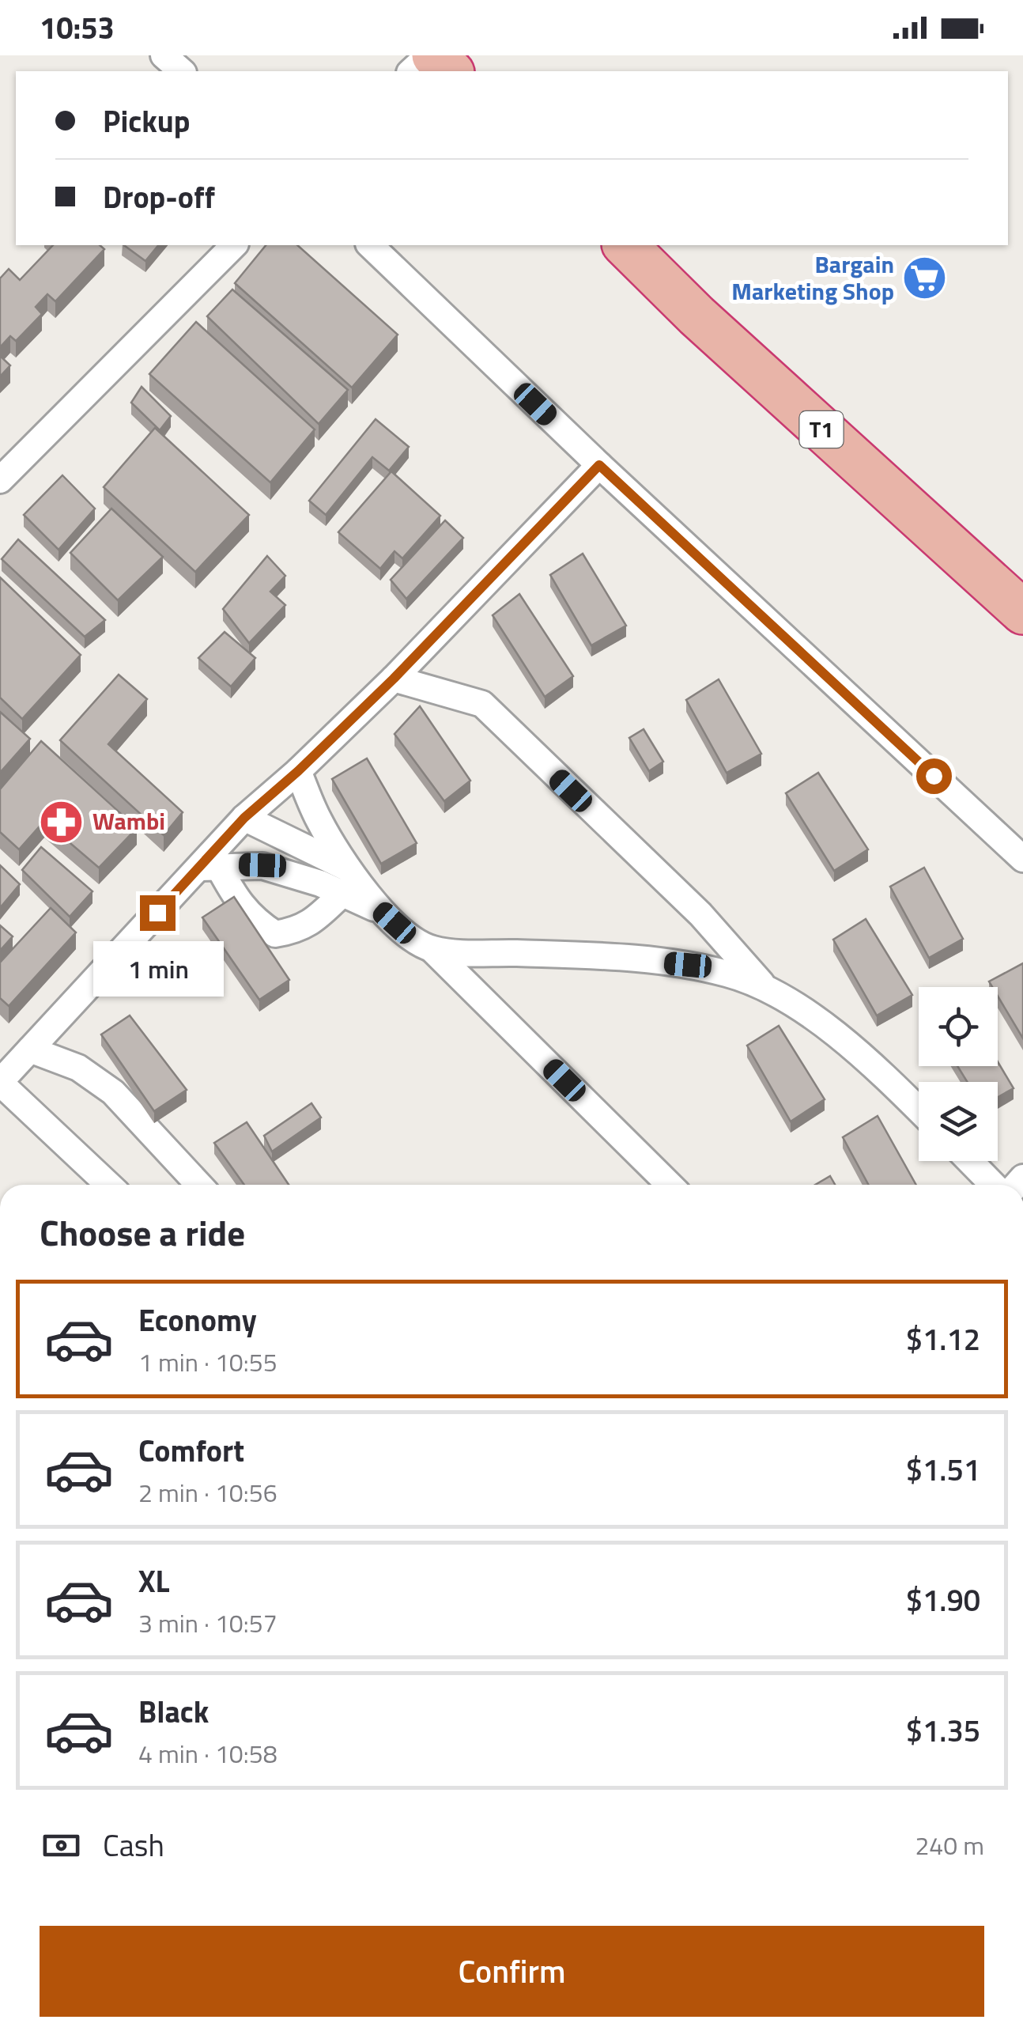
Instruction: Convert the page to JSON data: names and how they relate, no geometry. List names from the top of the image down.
{
  "streets": {
    "highway": ["T1"]
  },
  "places": {
    "supermarket": ["Bargain Marketing Shop"],
    "pharmacy": ["Wambi"]
  },
  "page": {
    "status": "10:53",
    "banner": ["Pickup", "Drop-off"],
    "bubble": "1 min",
    "heading": "Choose a ride",
    "list": [
      {
        "name": "Economy",
        "note": "1 min · 10:55",
        "value": "$1.12"
      },
      {
        "name": "Comfort",
        "note": "2 min · 10:56",
        "value": "$1.51"
      },
      {
        "name": "XL",
        "note": "3 min · 10:57",
        "value": "$1.90"
      },
      {
        "name": "Black",
        "note": "4 min · 10:58",
        "value": "$1.35"
      }
    ],
    "pay": ["Cash", "240 m"],
    "buttons": "Confirm"
  }
}
